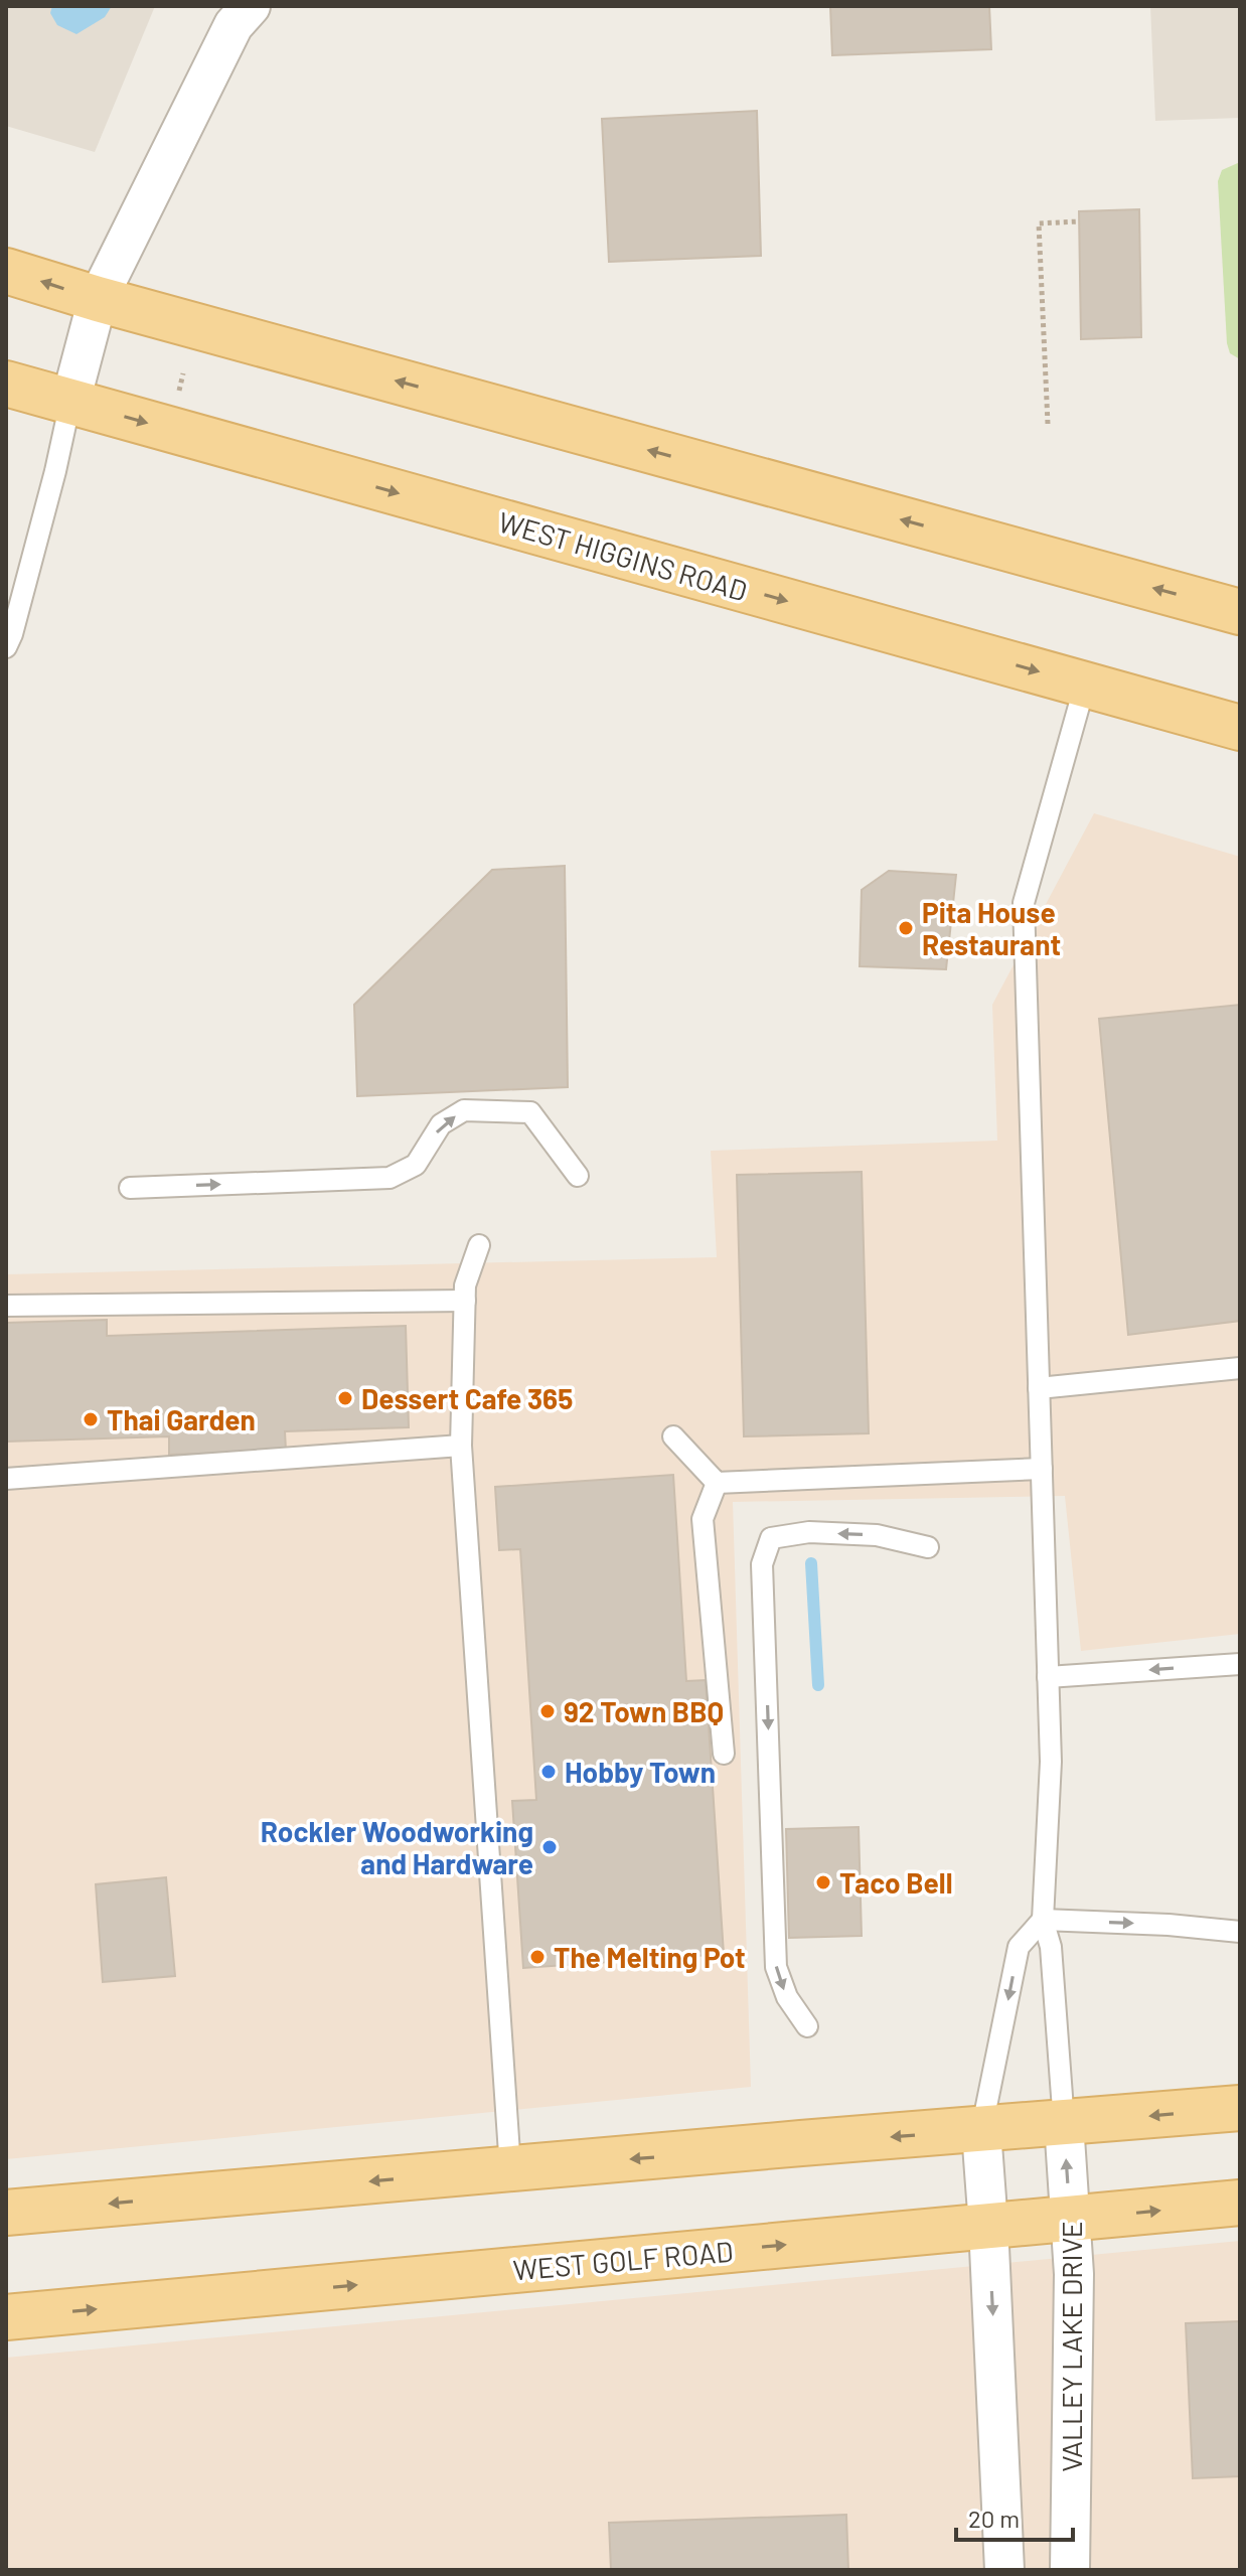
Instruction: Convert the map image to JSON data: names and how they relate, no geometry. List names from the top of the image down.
{
  "streets": {
    "main road": ["WEST HIGGINS ROAD", "WEST GOLF ROAD"],
    "street": ["VALLEY LAKE DRIVE"]
  },
  "crossings": [
    ["WEST GOLF ROAD", "VALLEY LAKE DRIVE"]
  ],
  "places": [
    "Pita House Restaurant",
    "Dessert Cafe 365",
    "Thai Garden",
    "92 Town BBQ",
    "Hobby Town",
    "Rockler Woodworking and Hardware",
    "Taco Bell",
    "The Melting Pot"
  ],
  "scale_bar": "20 m"
}
